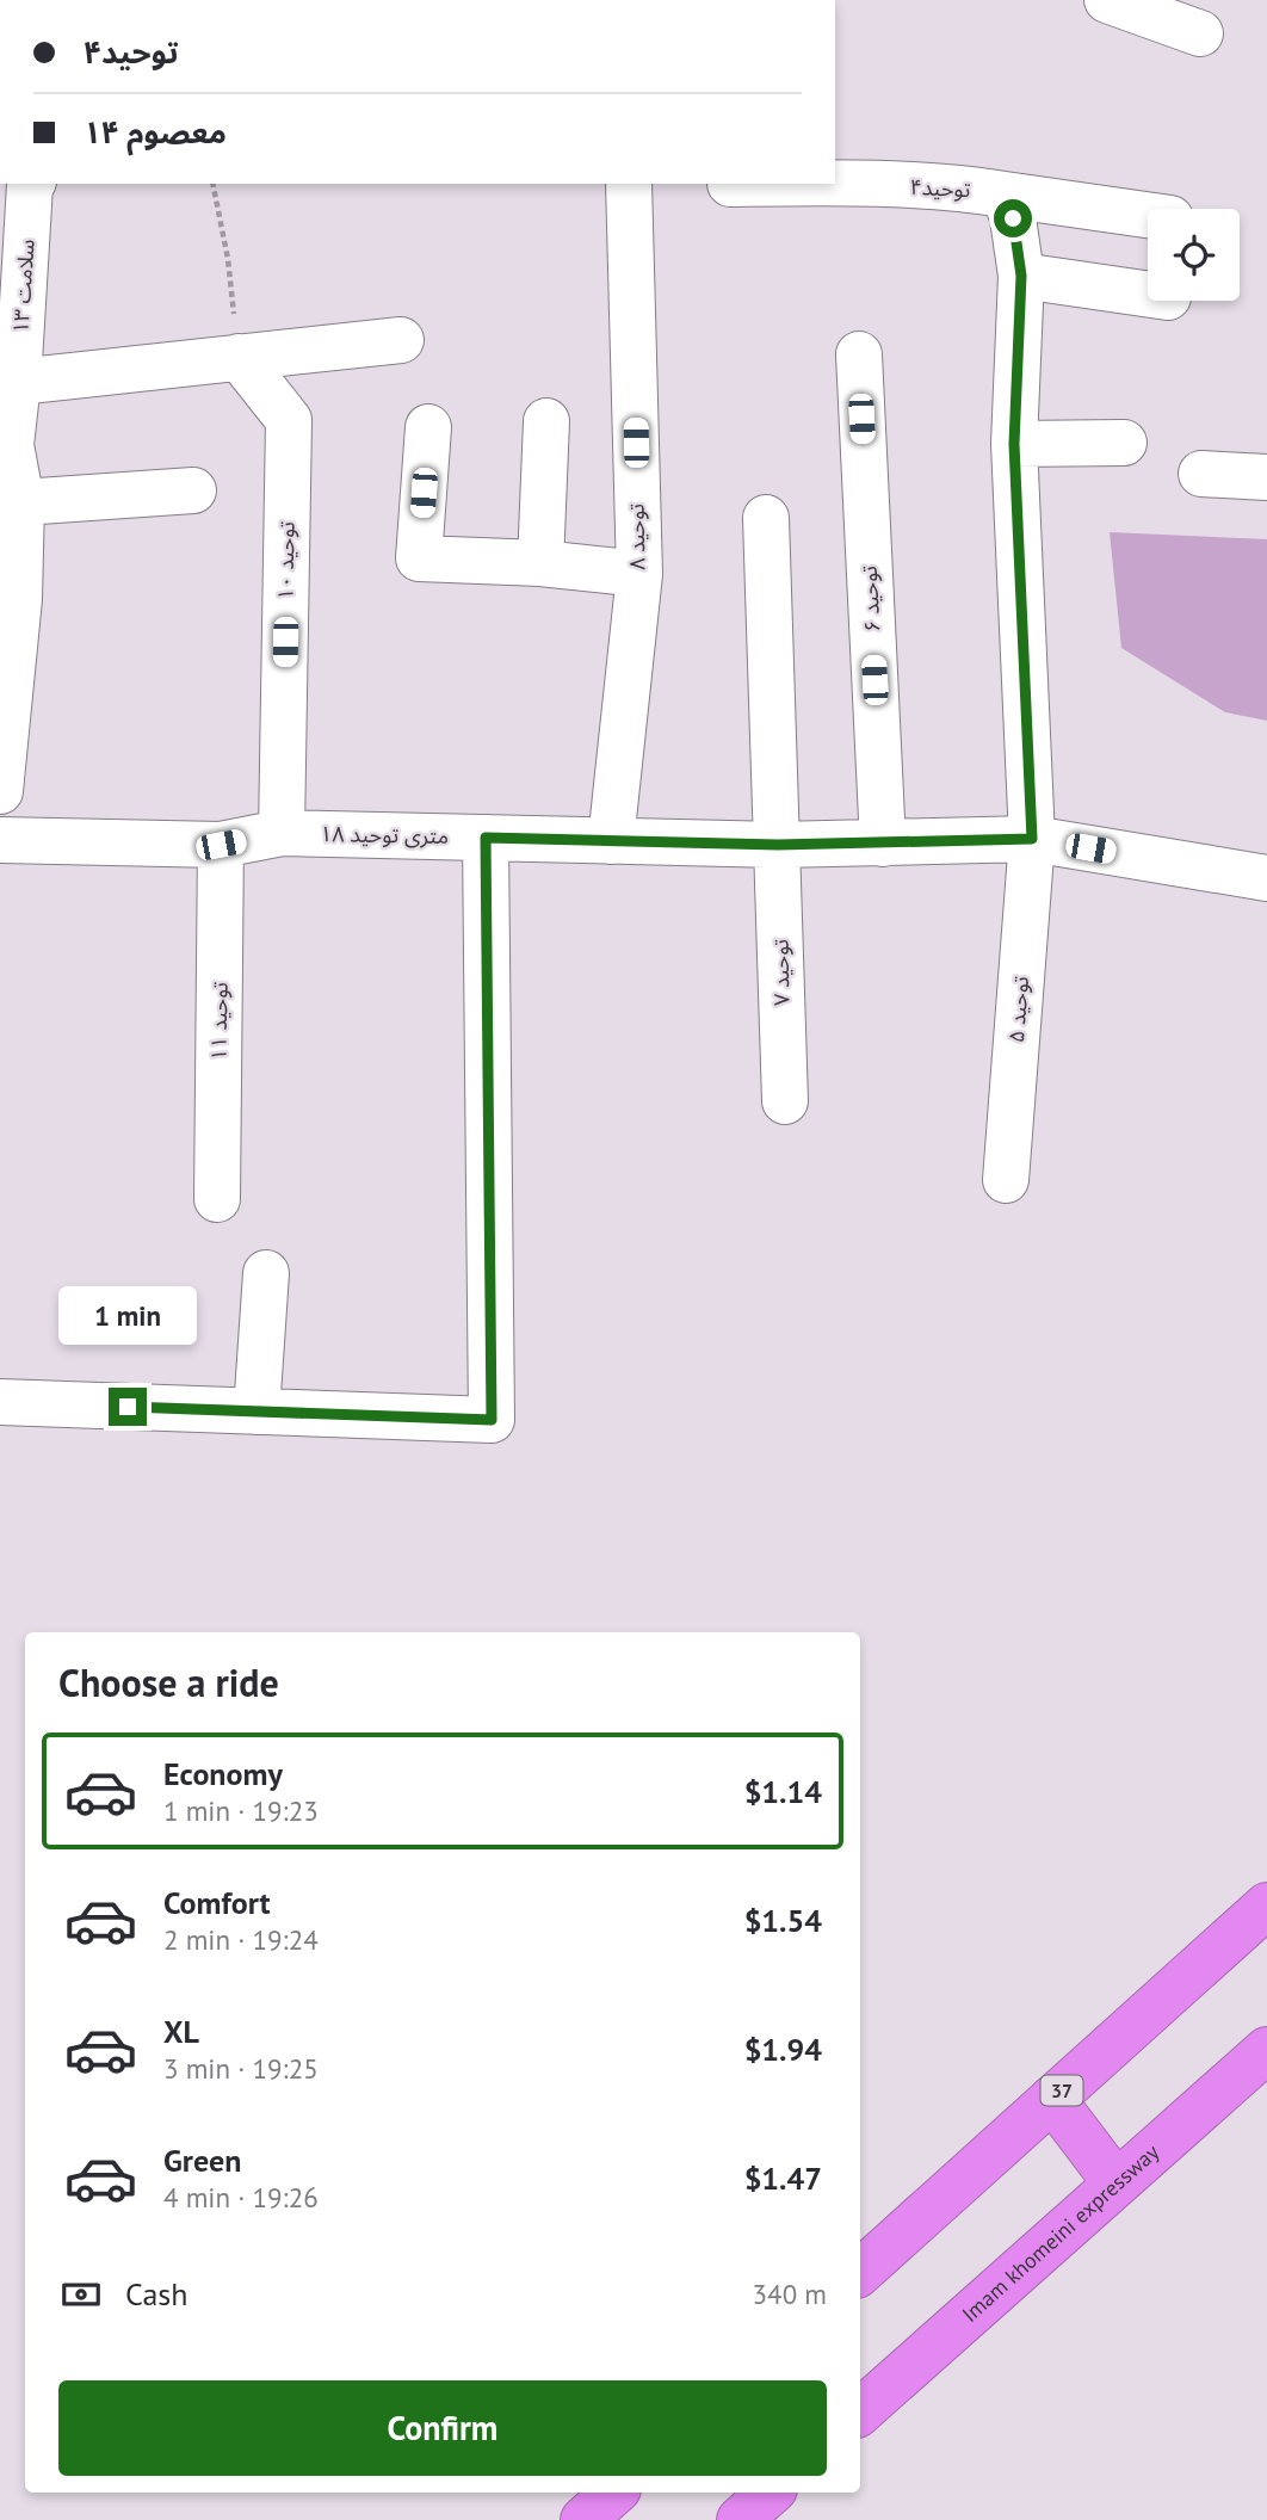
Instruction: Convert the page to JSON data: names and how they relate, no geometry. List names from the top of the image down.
{
  "streets": {
    "highway": ["37", "Imam khomeini expressway"],
    "street": [
      "توحید۴",
      "سلامت ۱۳",
      "توحید ۸",
      "توحید ۱۰",
      "توحید ۶",
      "۱۸ متری توحید",
      "توحید ۷",
      "توحید ۵",
      "توحید ۱۱"
    ]
  },
  "crossings": [
    ["توحید ۸", "۱۸ متری توحید"],
    ["توحید ۱۰", "۱۸ متری توحید"],
    ["توحید ۶", "۱۸ متری توحید"],
    ["۱۸ متری توحید", "توحید ۷"],
    ["۱۸ متری توحید", "توحید ۵"],
    ["۱۸ متری توحید", "توحید ۱۱"]
  ],
  "page": {
    "banner": ["توحید۴", "۱۴ معصوم"],
    "bubble": "1 min",
    "heading": "Choose a ride",
    "list": [
      {
        "name": "Economy",
        "note": "1 min · 19:23",
        "value": "$1.14"
      },
      {
        "name": "Comfort",
        "note": "2 min · 19:24",
        "value": "$1.54"
      },
      {
        "name": "XL",
        "note": "3 min · 19:25",
        "value": "$1.94"
      },
      {
        "name": "Green",
        "note": "4 min · 19:26",
        "value": "$1.47"
      }
    ],
    "pay": ["Cash", "340 m"],
    "buttons": "Confirm"
  }
}
